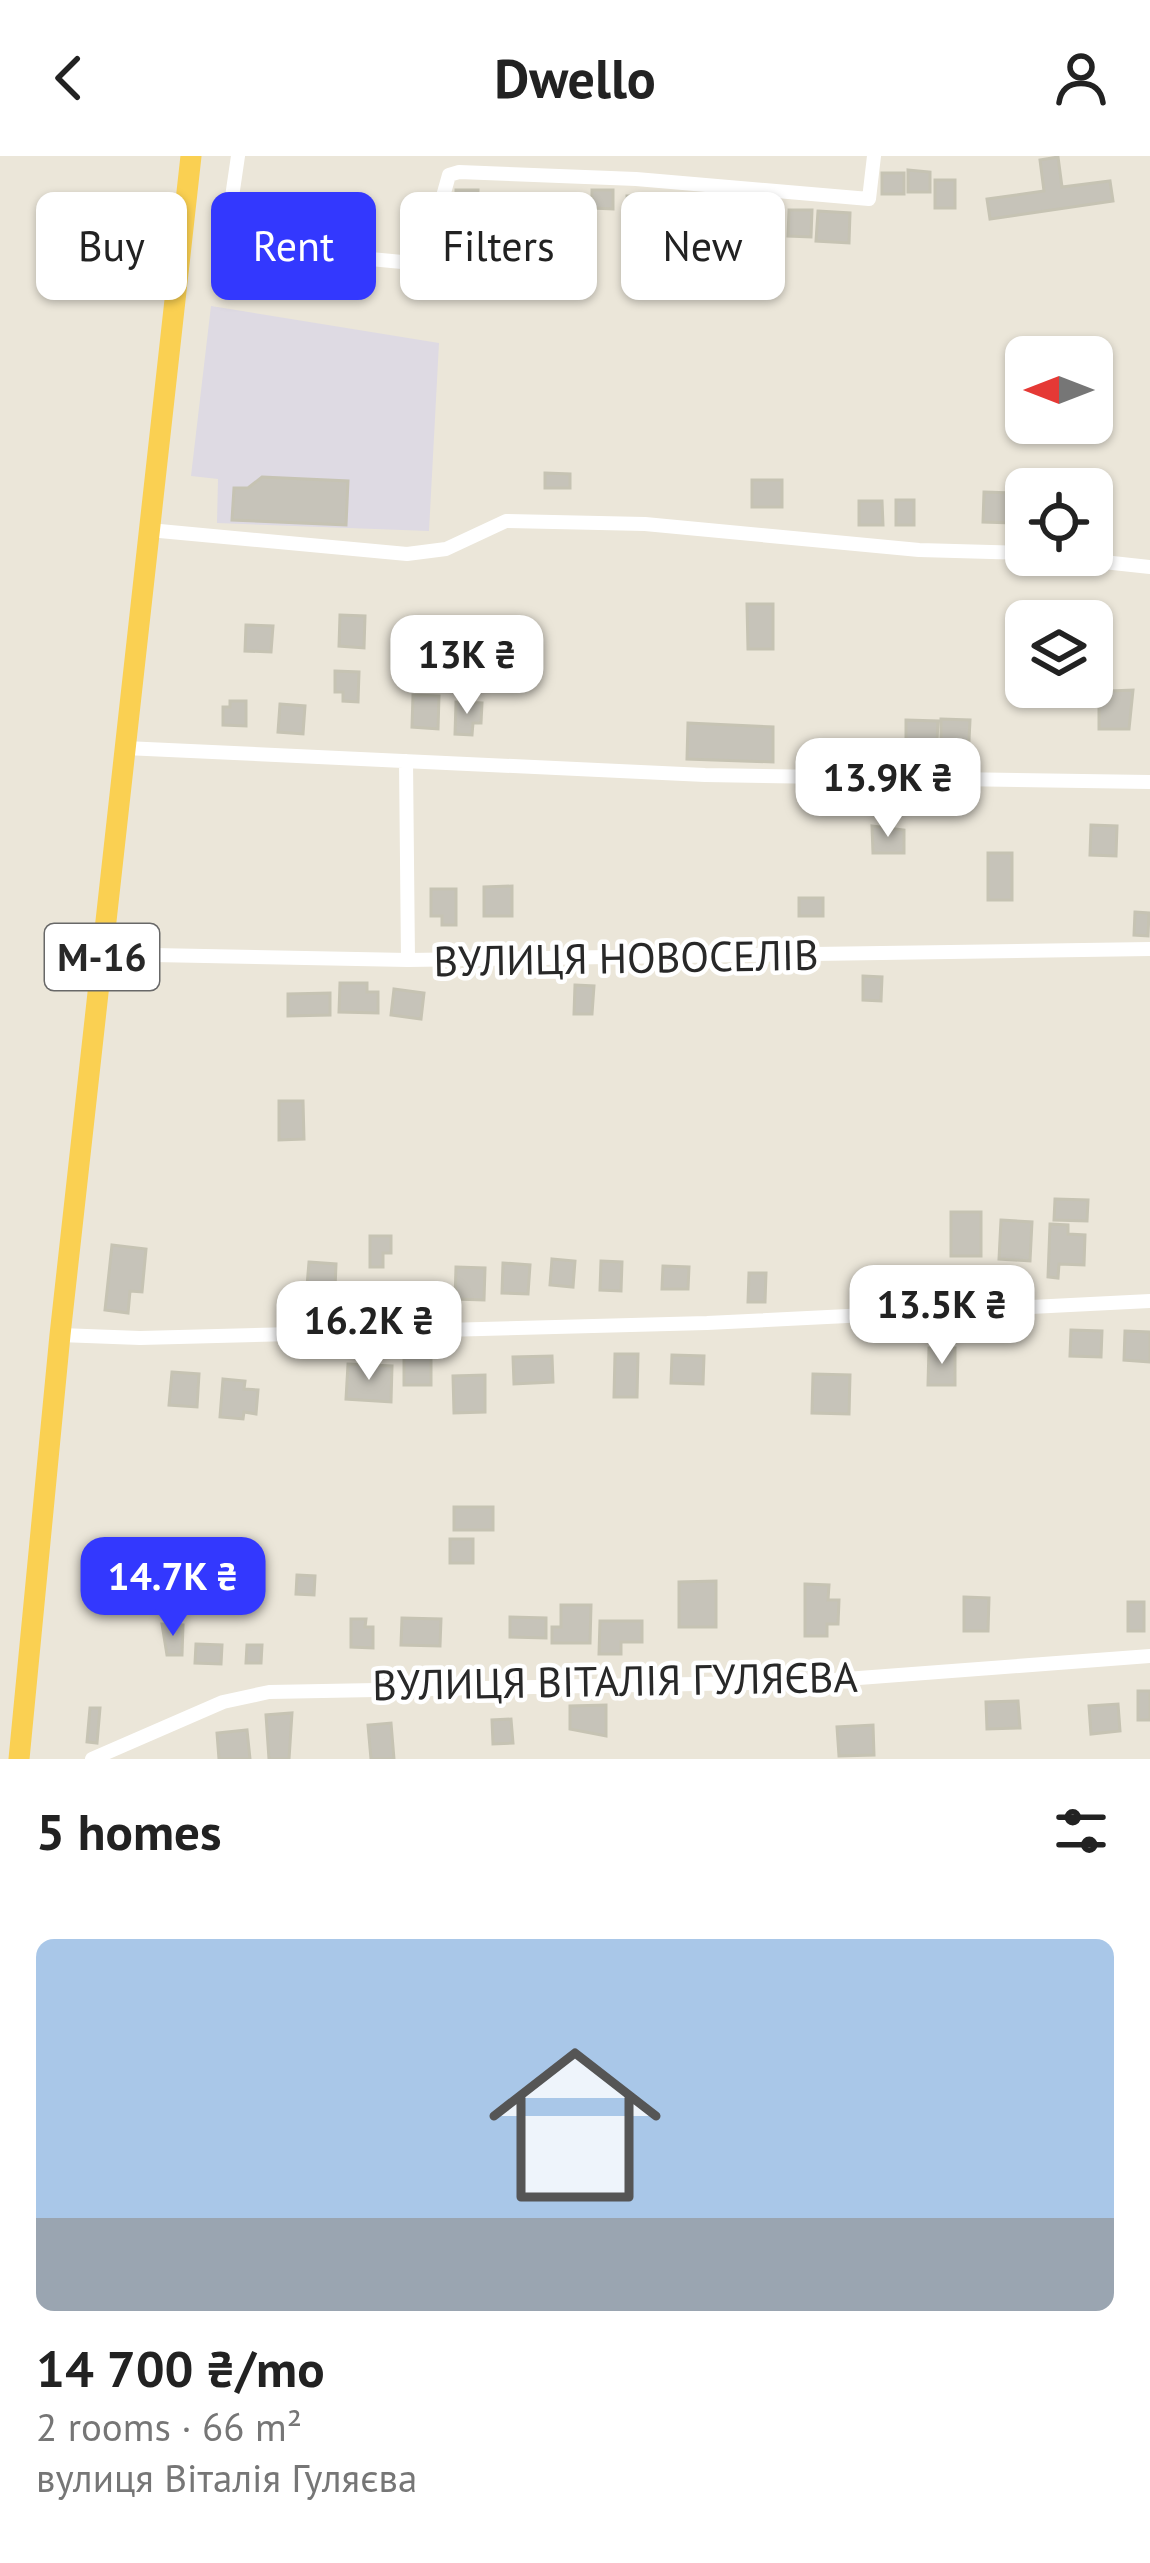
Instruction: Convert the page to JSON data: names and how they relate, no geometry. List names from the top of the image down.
{
  "streets": {
    "highway": ["М-16"],
    "street": ["ВУЛИЦЯ НОВОСЕЛІВ", "ВУЛИЦЯ ВІТАЛІЯ ГУЛЯЄВА"]
  },
  "crossings": [
    ["М-16", "ВУЛИЦЯ НОВОСЕЛІВ"]
  ],
  "north": "left",
  "page": {
    "header": "Dwello",
    "chip": [
      "Buy",
      "Rent",
      "Filters",
      "New"
    ],
    "price": [
      "13K ₴",
      "13.9K ₴",
      "13.5K ₴",
      "16.2K ₴",
      "14.7K ₴"
    ],
    "heading": "5 homes",
    "list": [
      {
        "name": "14 700 ₴/mo",
        "note": "2 rooms · 66 m² · вулиця Віталія Гуляєва"
      }
    ]
  }
}
